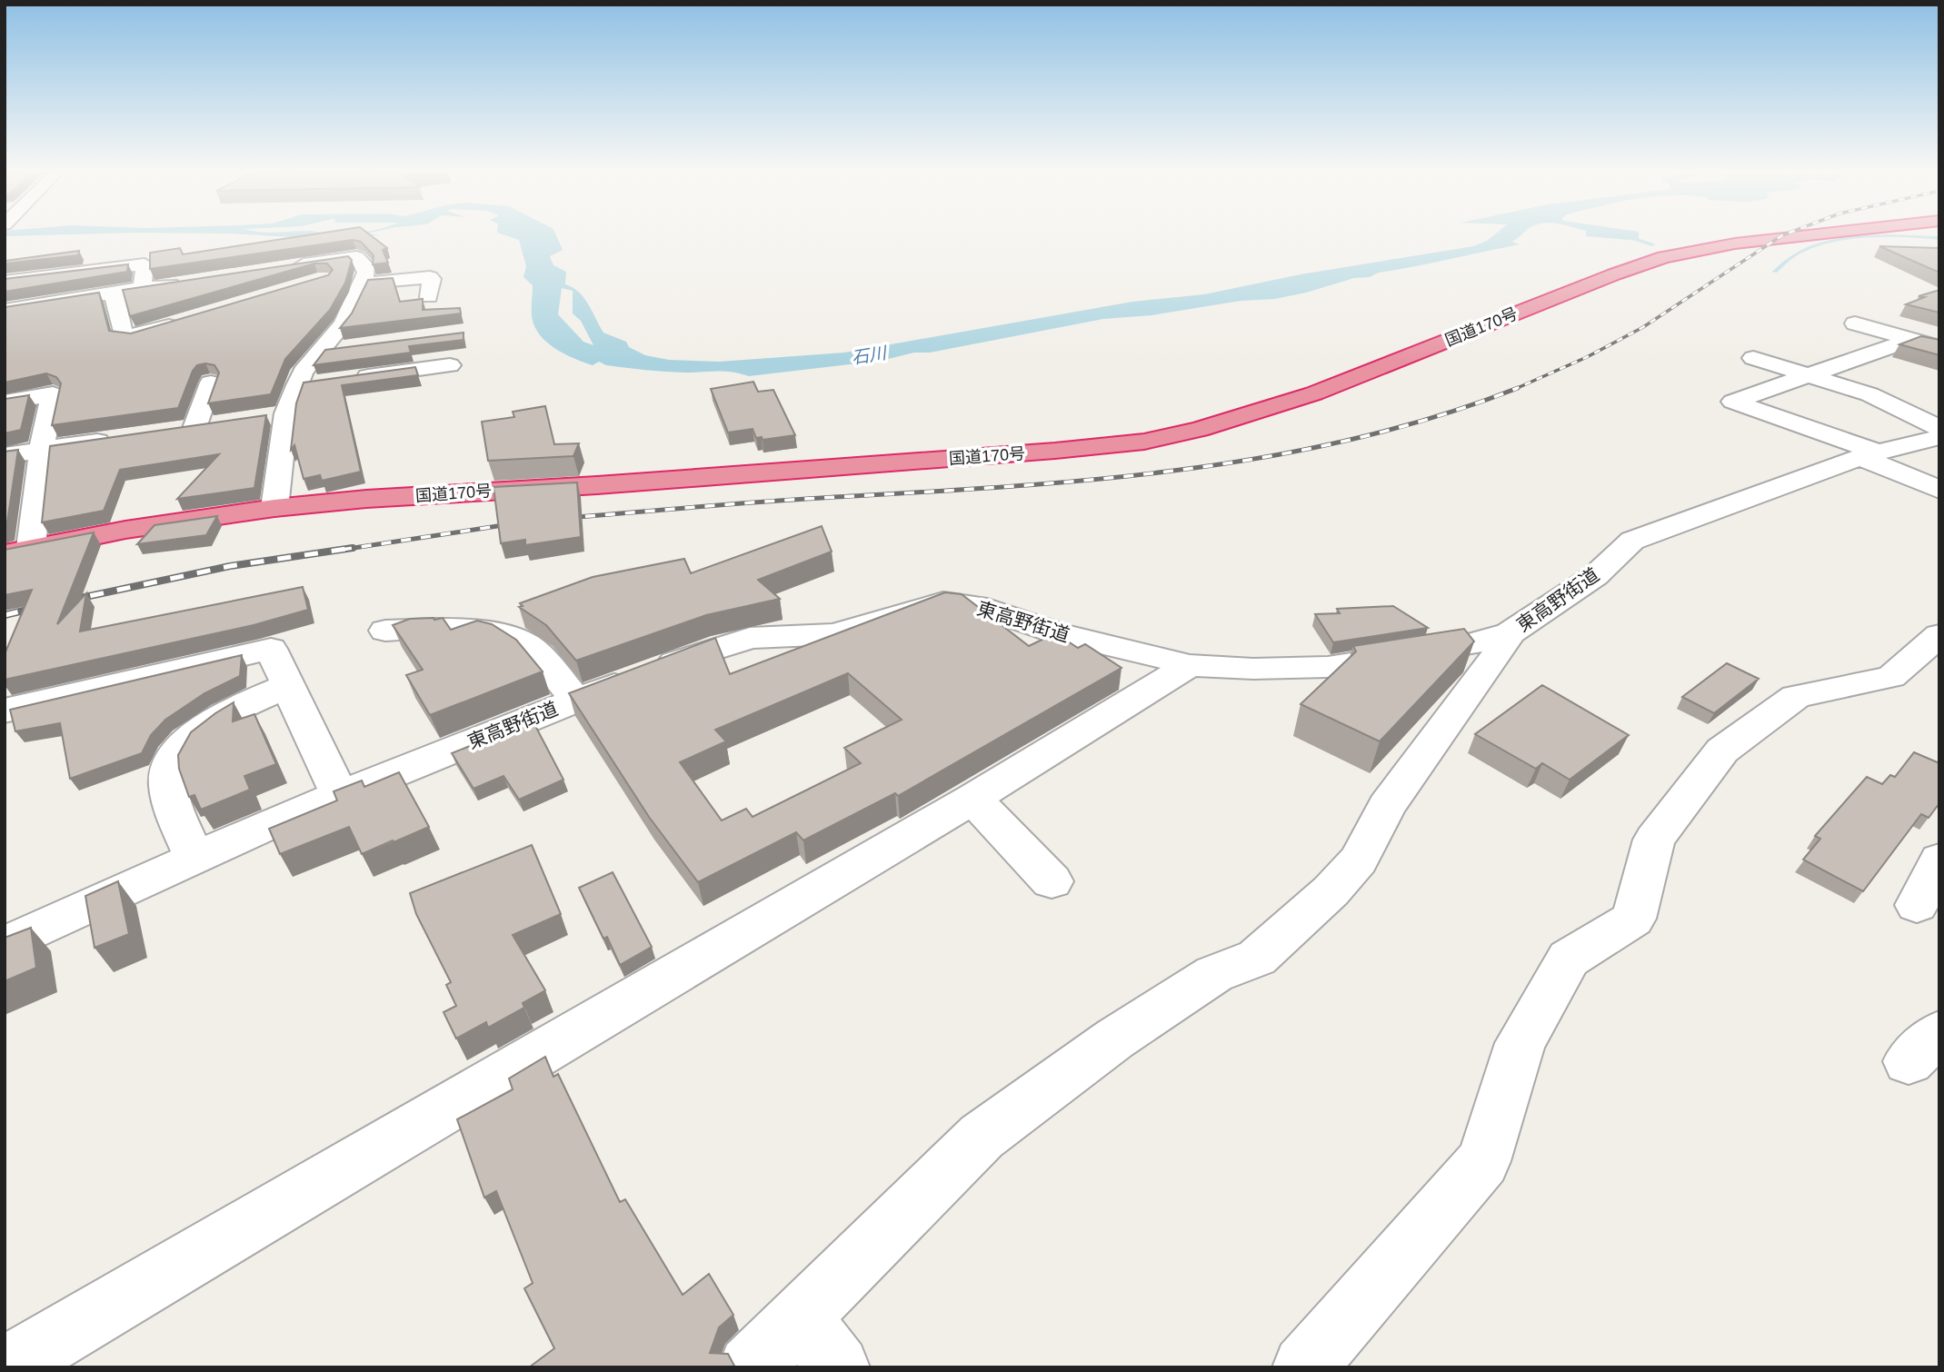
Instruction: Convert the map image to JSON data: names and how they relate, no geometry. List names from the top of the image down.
{
  "streets": {
    "highway": ["国道170号"],
    "street": ["東高野街道"]
  },
  "water": ["石川"]
}
